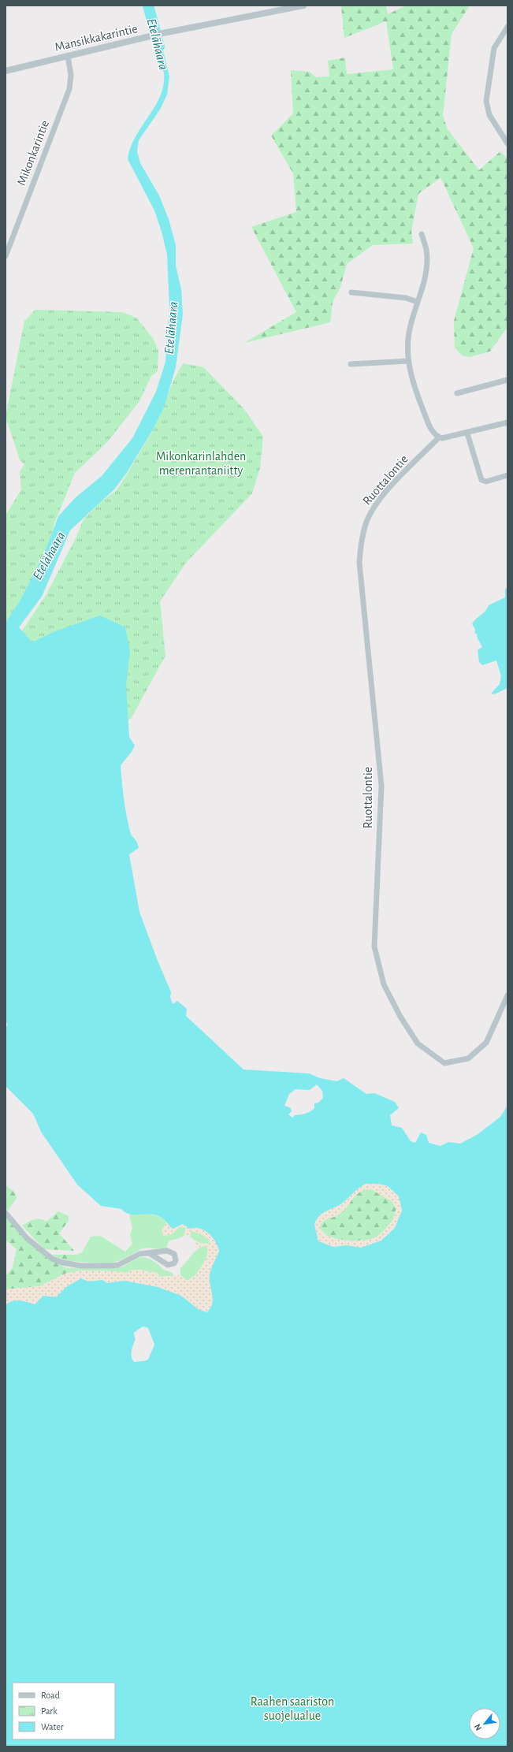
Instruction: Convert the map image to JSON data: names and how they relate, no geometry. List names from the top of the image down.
{
  "streets": {
    "street": ["Mansikkakarintie", "Mikonkarintie", "Ruottalontie"]
  },
  "crossings": [
    ["Mansikkakarintie", "Mikonkarintie"]
  ],
  "water": ["Etelähaara"],
  "parks": ["Mikonkarinlahden merenrantaniitty", "Raahen saariston suojelualue"],
  "legend": ["Road", "Park", "Water"],
  "north": "bottom left"
}
